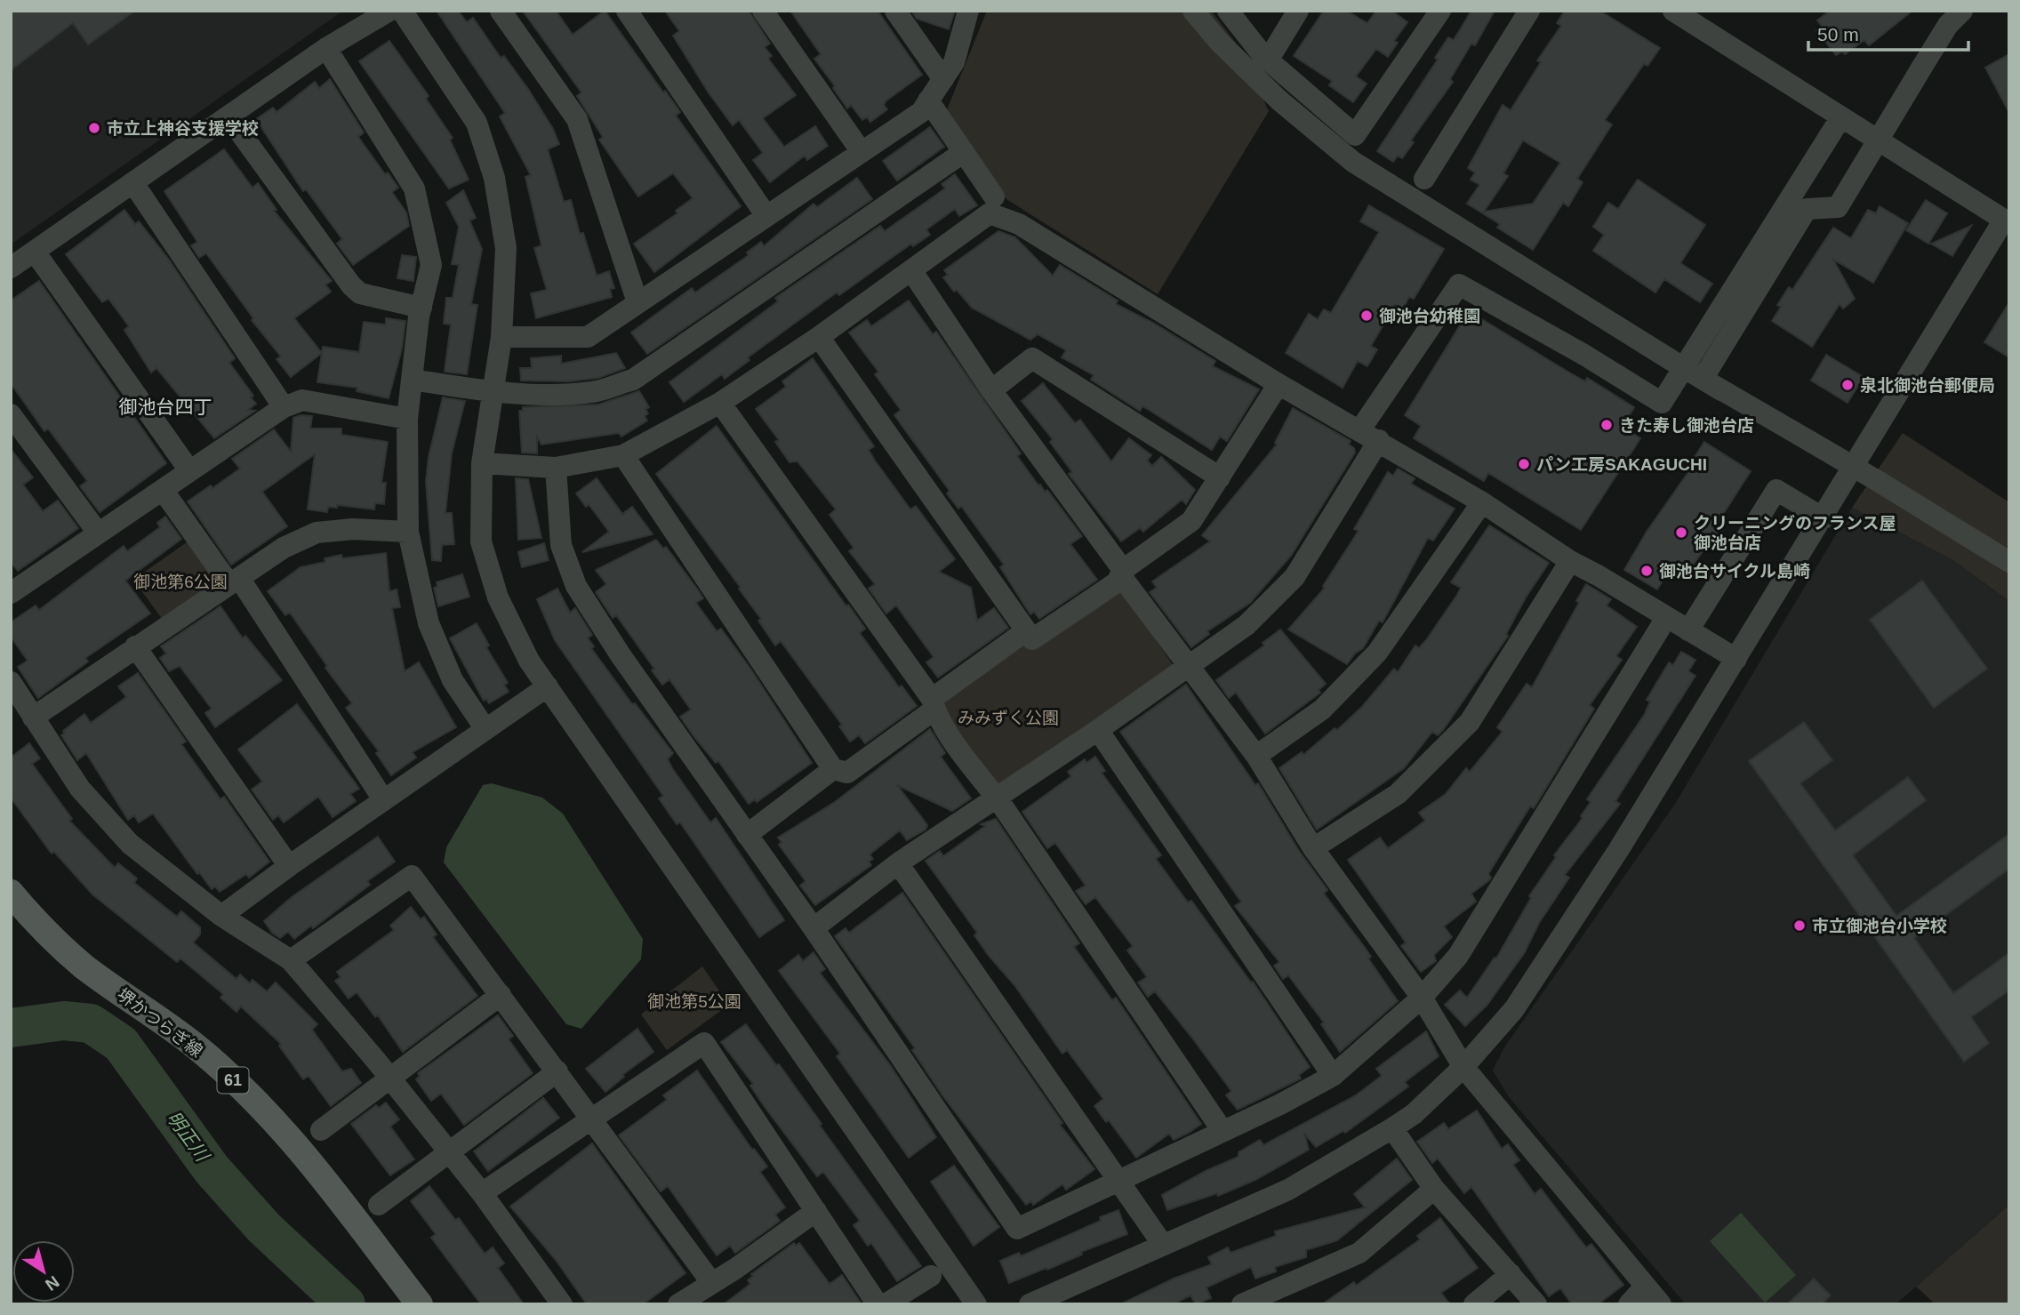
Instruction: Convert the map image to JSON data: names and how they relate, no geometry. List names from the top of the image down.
{
  "streets": {
    "main road": ["堺かつらぎ線", "61"]
  },
  "districts": ["御池台四丁"],
  "water": ["明正川"],
  "parks": ["御池第6公園", "みみずく公園", "御池第5公園"],
  "places": [
    "市立上神谷支援学校",
    "御池台幼稚園",
    "泉北御池台郵便局",
    "きた寿し御池台店",
    "パン工房SAKAGUCHI",
    "クリーニングのフランス屋 御池台店",
    "御池台サイクル島崎",
    "市立御池台小学校"
  ],
  "scale_bar": "50 m",
  "north": "bottom right"
}
